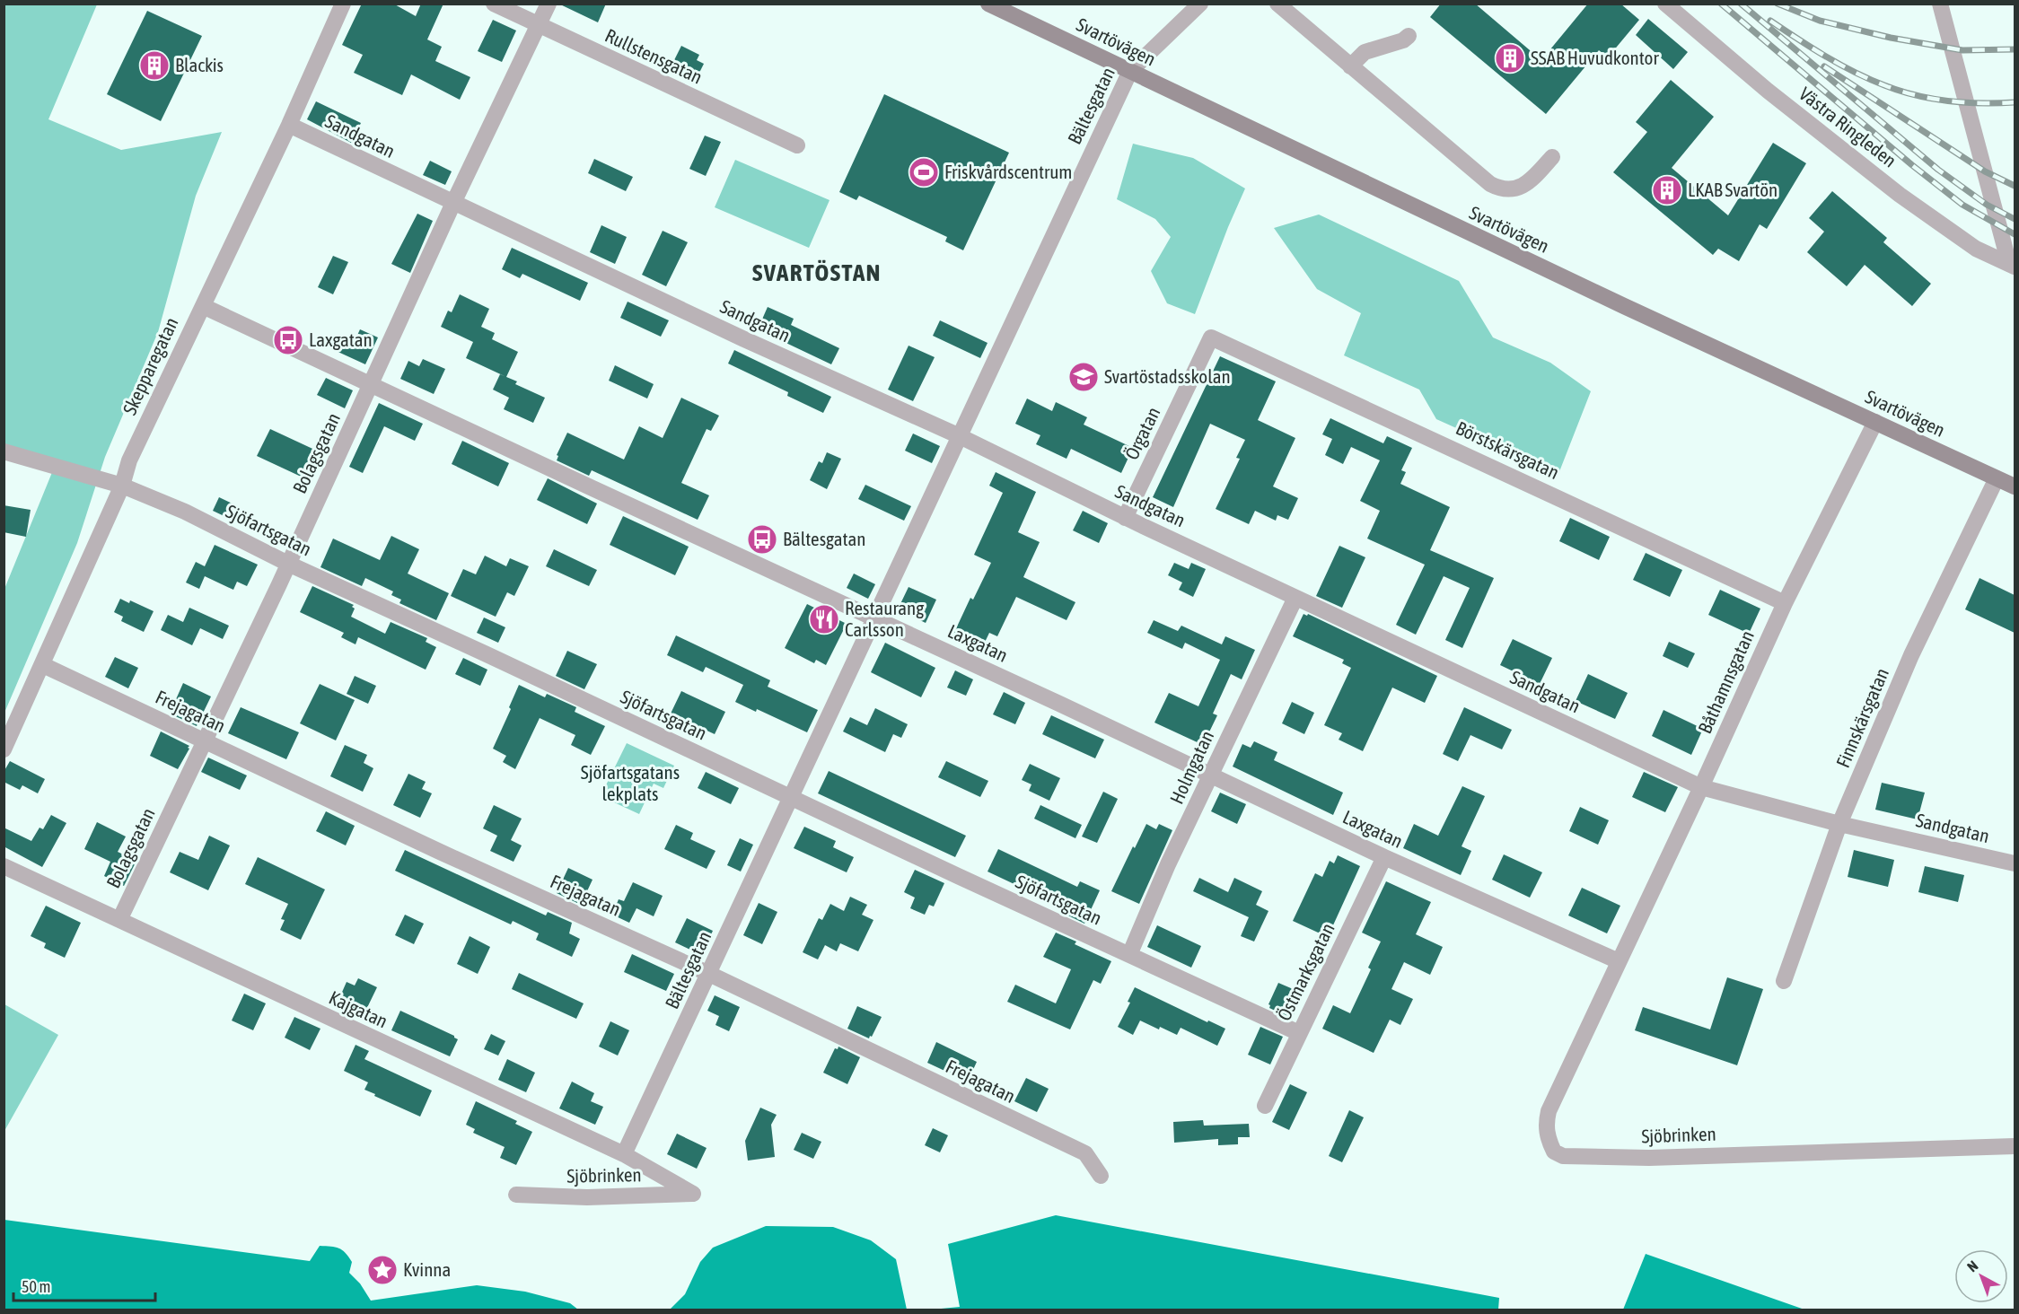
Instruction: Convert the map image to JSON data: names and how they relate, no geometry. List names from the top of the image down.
{
  "streets": {
    "main road": ["Svartövägen"],
    "street": [
      "Rullstensgatan",
      "Bältesgatan",
      "Västra Ringleden",
      "Sandgatan",
      "Skepparegatan",
      "Örgatan",
      "Börstskärsgatan",
      "Bolagsgatan",
      "Sjöfartsgatan",
      "Laxgatan",
      "Båthamnsgatan",
      "Frejagatan",
      "Finnskärsgatan",
      "Holmgatan",
      "Östmarksgatan",
      "Kajgatan",
      "Sjöbrinken"
    ]
  },
  "crossings": [
    ["Svartövägen", "Bältesgatan"],
    ["Svartövägen", "Båthamnsgatan"],
    ["Svartövägen", "Finnskärsgatan"],
    ["Rullstensgatan", "Bolagsgatan"],
    ["Bältesgatan", "Sandgatan"],
    ["Bältesgatan", "Sjöfartsgatan"],
    ["Bältesgatan", "Laxgatan"],
    ["Bältesgatan", "Frejagatan"],
    ["Bältesgatan", "Kajgatan"],
    ["Sandgatan", "Skepparegatan"],
    ["Sandgatan", "Örgatan"],
    ["Sandgatan", "Bolagsgatan"],
    ["Sandgatan", "Båthamnsgatan"],
    ["Sandgatan", "Finnskärsgatan"],
    ["Sandgatan", "Holmgatan"],
    ["Skepparegatan", "Sjöfartsgatan"],
    ["Skepparegatan", "Laxgatan"],
    ["Skepparegatan", "Frejagatan"],
    ["Örgatan", "Börstskärsgatan"],
    ["Börstskärsgatan", "Båthamnsgatan"],
    ["Bolagsgatan", "Sjöfartsgatan"],
    ["Bolagsgatan", "Laxgatan"],
    ["Bolagsgatan", "Frejagatan"],
    ["Bolagsgatan", "Kajgatan"],
    ["Sjöfartsgatan", "Holmgatan"],
    ["Sjöfartsgatan", "Östmarksgatan"],
    ["Laxgatan", "Båthamnsgatan"],
    ["Laxgatan", "Holmgatan"],
    ["Laxgatan", "Östmarksgatan"],
    ["Laxgatan", "Sjöbrinken"],
    ["Båthamnsgatan", "Sjöbrinken"],
    ["Kajgatan", "Sjöbrinken"]
  ],
  "districts": ["SVARTÖSTAN"],
  "parks": ["Sjöfartsgatans lekplats"],
  "places": {
    "building": ["SSAB Huvudkontor", "Blackis", "LKAB Svartön"],
    "sports": ["Friskvårdscentrum"],
    "bus stop": ["Laxgatan", "Bältesgatan"],
    "school or university": ["Svartöstadsskolan"],
    "restaurant": ["Restaurang Carlsson"],
    "place": ["Kvinna"]
  },
  "scale_bar": "50 m",
  "north": "top left"
}
